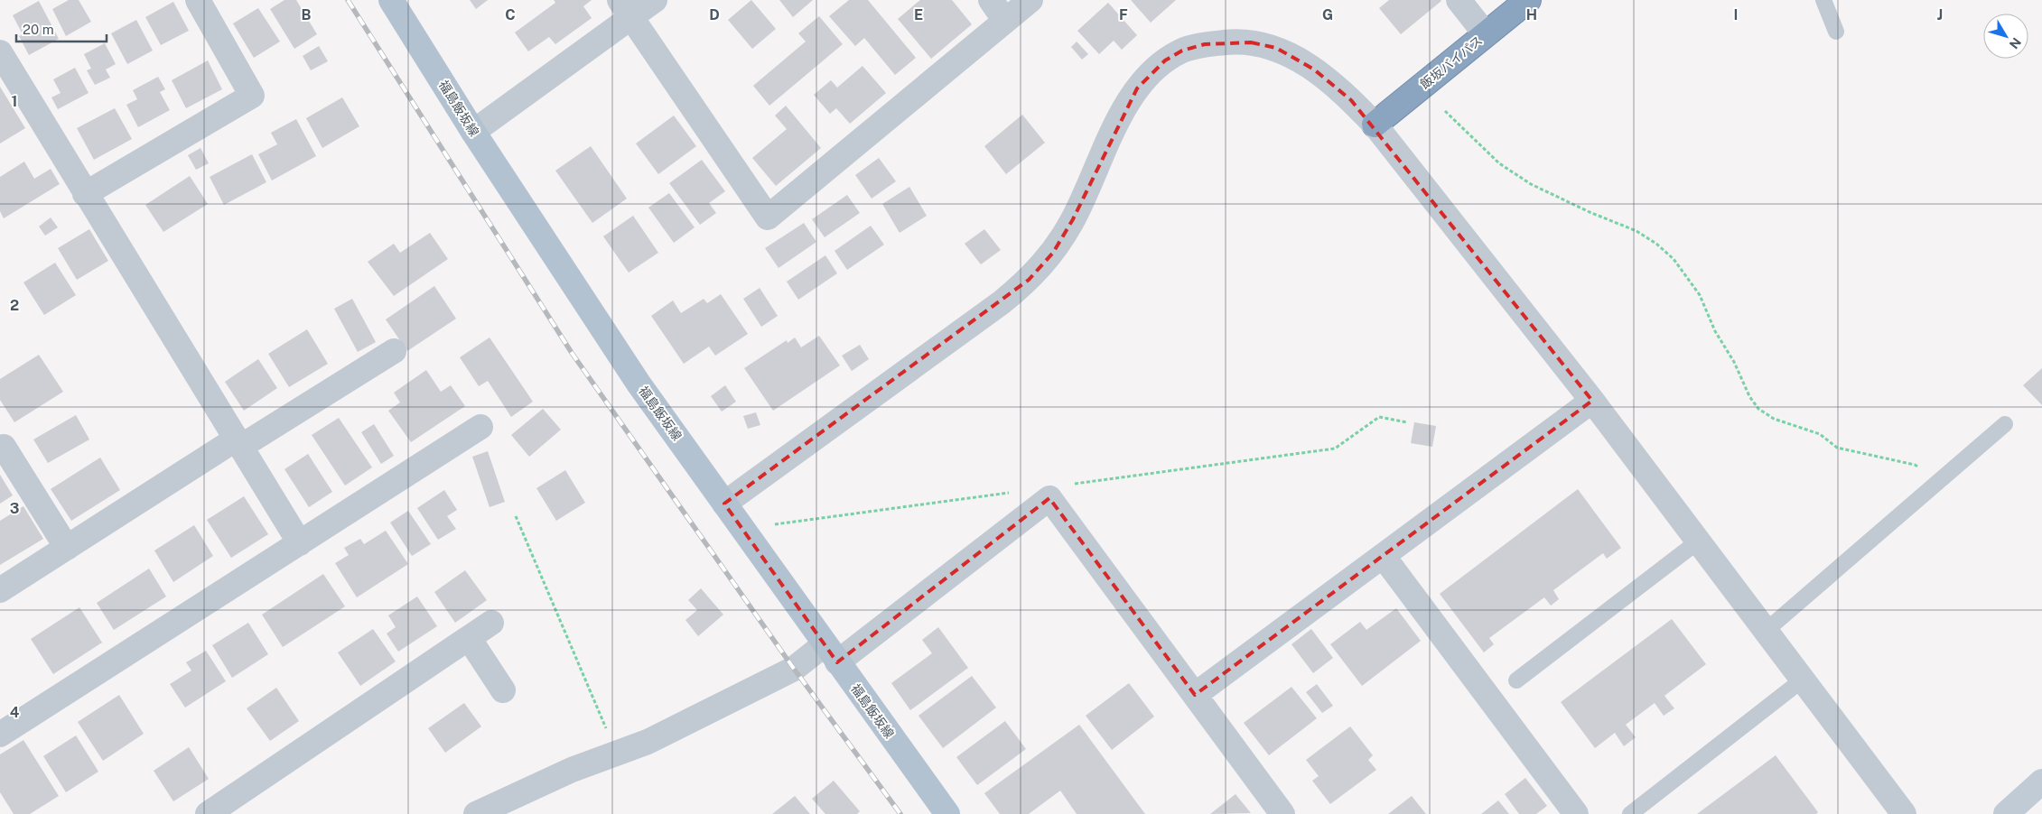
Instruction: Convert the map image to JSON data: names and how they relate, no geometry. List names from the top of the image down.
{
  "streets": {
    "highway": ["飯坂バイパス"],
    "main road": ["福島飯坂線"]
  },
  "scale_bar": "20 m",
  "north": "bottom right",
  "grid": {
    "columns": [
      "B",
      "C",
      "D",
      "E",
      "F",
      "G",
      "H",
      "I",
      "J"
    ],
    "rows": [
      "1",
      "2",
      "3",
      "4"
    ]
  }
}
